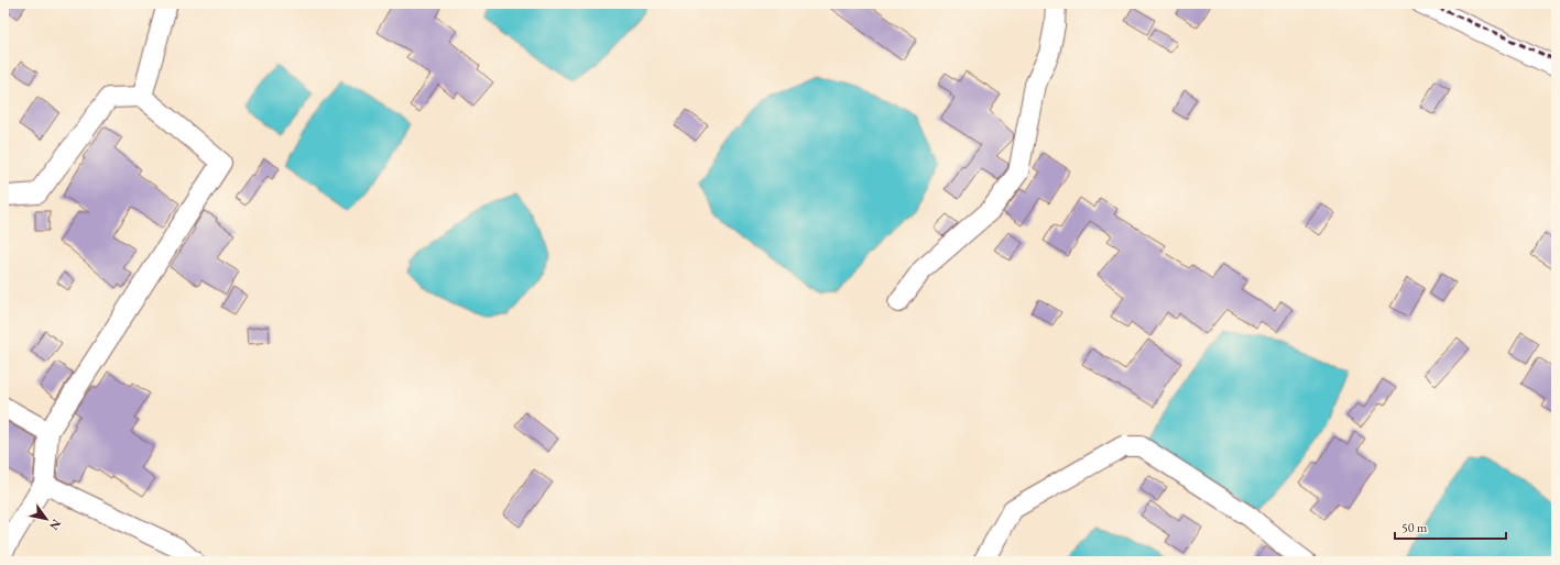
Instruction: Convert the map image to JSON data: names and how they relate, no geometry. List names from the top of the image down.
{
  "scale_bar": "50 m",
  "north": "bottom right"
}
